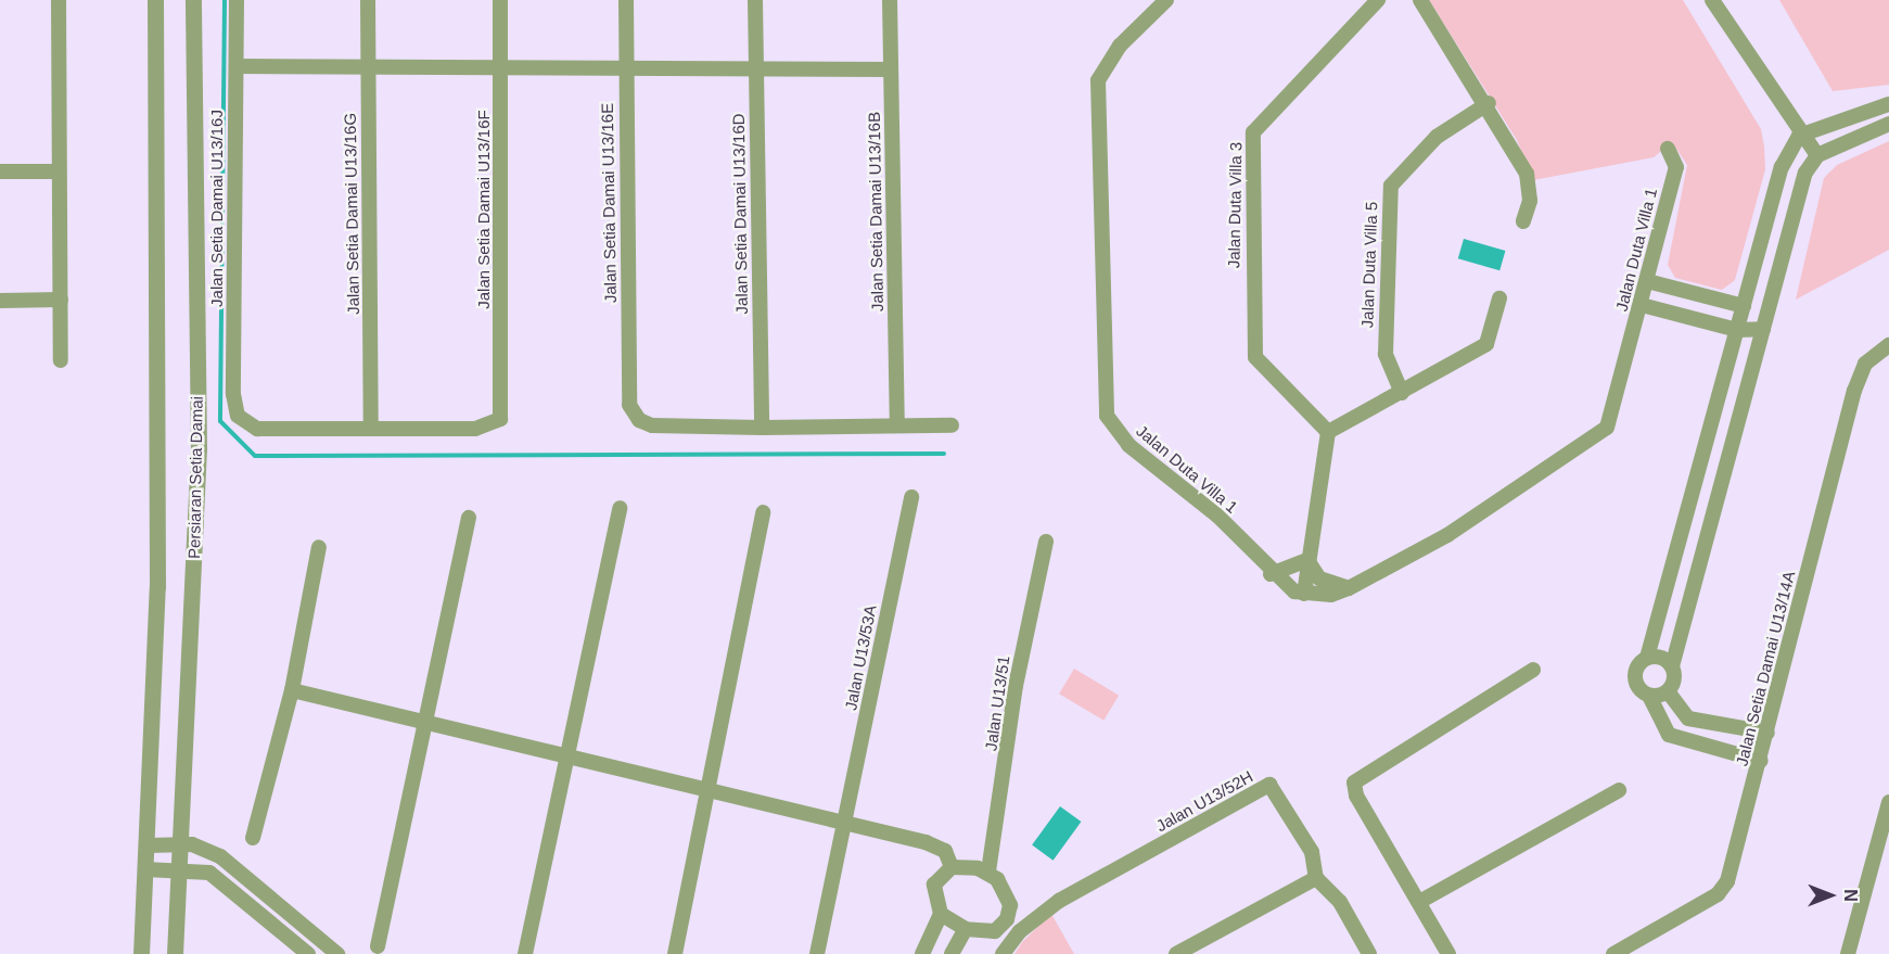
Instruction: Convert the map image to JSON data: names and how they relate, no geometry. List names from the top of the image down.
{
  "streets": {
    "street": [
      "Jalan Setia Damai U13/16E",
      "Jalan Duta Villa 3",
      "Jalan Setia Damai U13/16J",
      "Jalan Setia Damai U13/16F",
      "Jalan Setia Damai U13/16B",
      "Jalan Setia Damai U13/16G",
      "Jalan Setia Damai U13/16D",
      "Jalan Duta Villa 1",
      "Jalan Duta Villa 5",
      "Persiaran Setia Damai",
      "Jalan U13/53A",
      "Jalan Setia Damai U13/14A",
      "Jalan U13/51",
      "Jalan U13/52H"
    ]
  },
  "crossings": [
    ["Jalan Setia Damai U13/16E", "Jalan Setia Damai U13/16D"],
    ["Jalan Setia Damai U13/16J", "Jalan Setia Damai U13/16F"],
    ["Jalan Setia Damai U13/16J", "Jalan Setia Damai U13/16G"],
    ["Jalan Setia Damai U13/16F", "Jalan Setia Damai U13/16G"]
  ],
  "north": "right"
}
